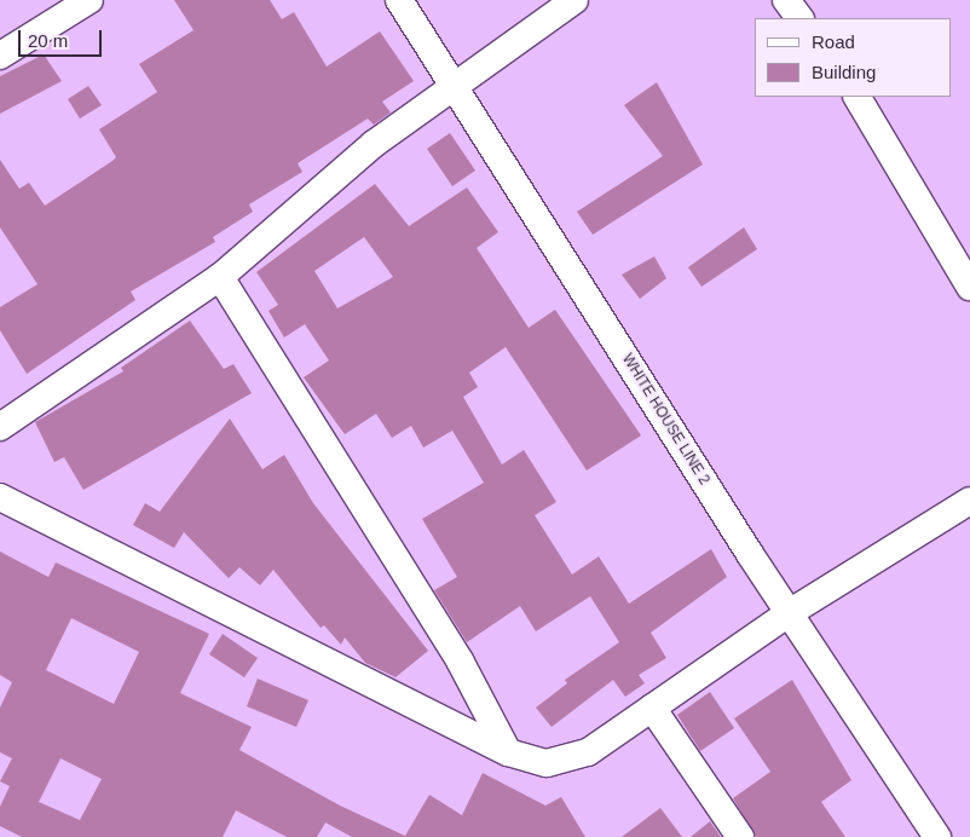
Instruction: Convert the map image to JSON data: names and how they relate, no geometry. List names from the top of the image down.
{
  "streets": {
    "street": ["WHITE HOUSE LINE 2"]
  },
  "legend": ["Road", "Building"],
  "scale_bar": "20 m"
}
